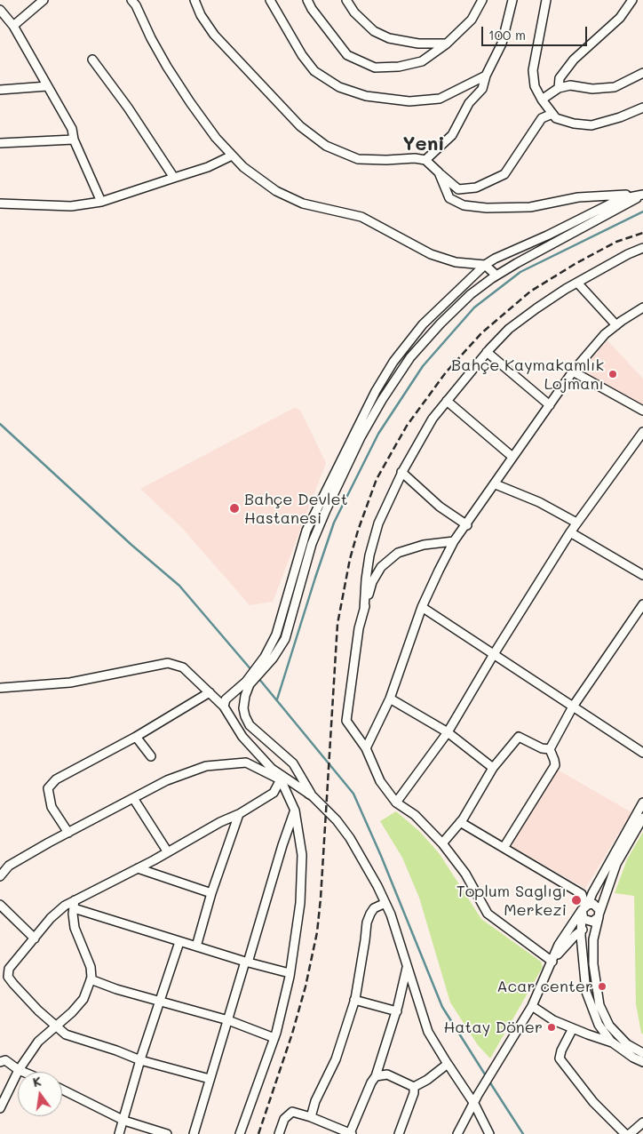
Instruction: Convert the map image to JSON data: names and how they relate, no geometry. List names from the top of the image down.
{
  "districts": ["Yeni"],
  "places": [
    "Bahçe Kaymakamlık Lojmanı",
    "Bahçe Devlet Hastanesi",
    "Toplum Saglıgı Merkezi",
    "Acar center",
    "Hatay Döner"
  ],
  "scale_bar": "100 m",
  "north": "top"
}
